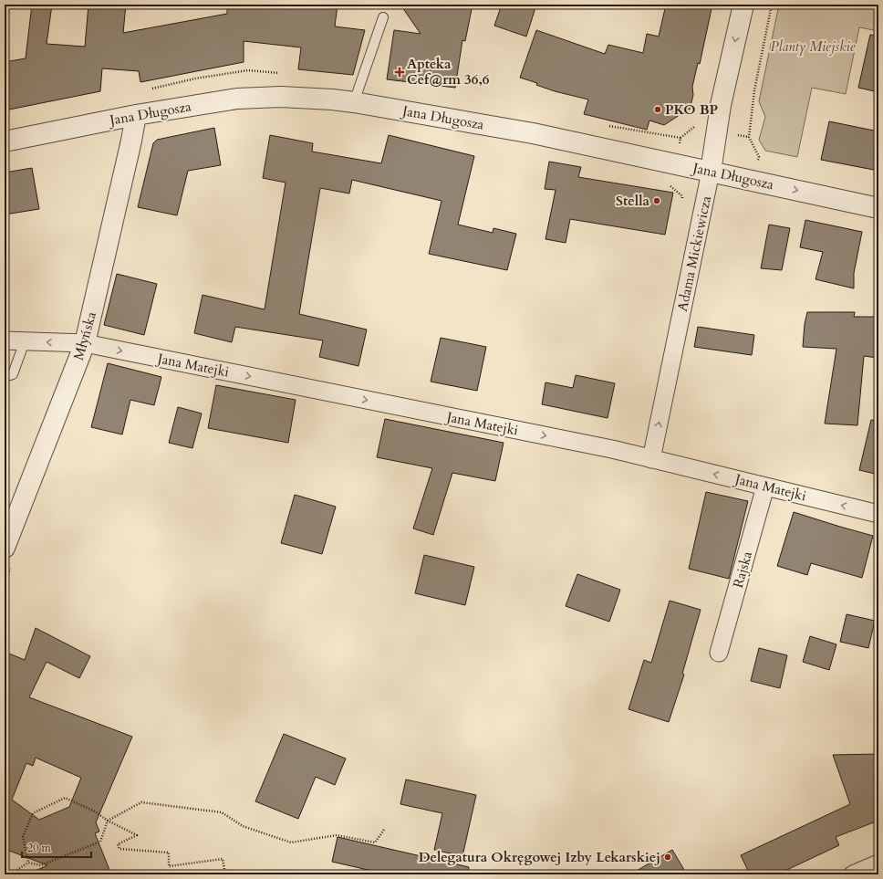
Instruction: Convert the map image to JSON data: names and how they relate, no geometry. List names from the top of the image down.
{
  "streets": {
    "street": [
      "Jana Długosza",
      "Adama Mickiewicza",
      "Młyńska",
      "Jana Matejki",
      "Rajska"
    ]
  },
  "crossings": [
    ["Jana Długosza", "Adama Mickiewicza"],
    ["Jana Długosza", "Młyńska"],
    ["Adama Mickiewicza", "Jana Matejki"],
    ["Młyńska", "Jana Matejki"],
    ["Jana Matejki", "Rajska"]
  ],
  "parks": ["Planty Miejskie"],
  "places": {
    "health": ["Apteka Cef@rm 36,6"],
    "other": ["PKO BP", "Stella", "Delegatura Okręgowej Izby Lekarskiej"]
  },
  "scale_bar": "20 m"
}
